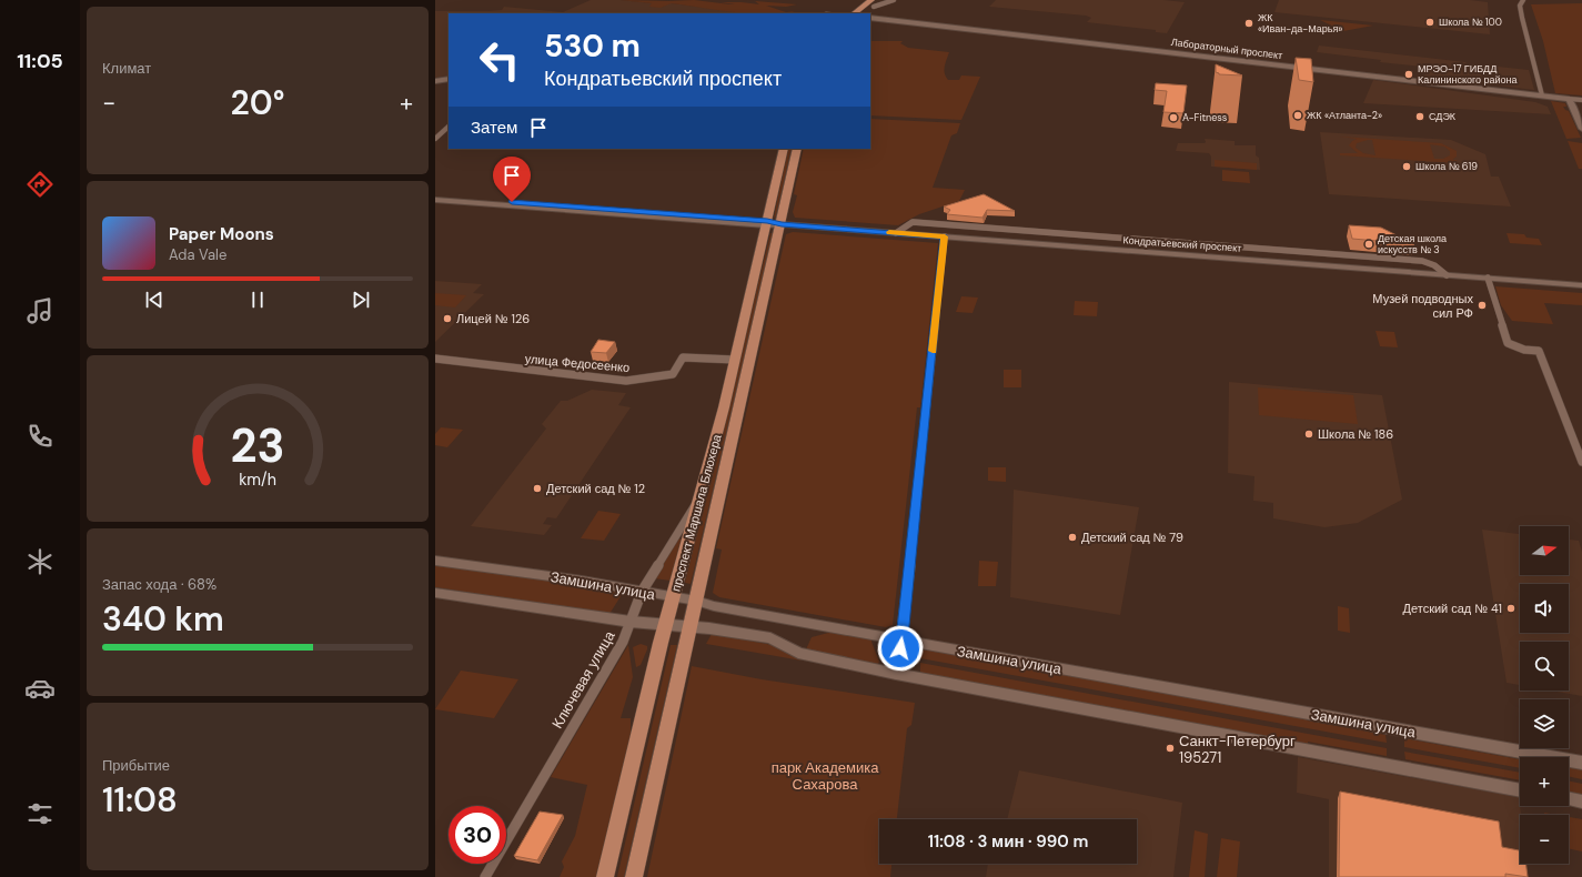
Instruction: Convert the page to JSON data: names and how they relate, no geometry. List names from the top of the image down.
{
  "streets": {
    "main road": ["проспект Маршала Блюхера"],
    "street": [
      "Лабораторный проспект",
      "Кондратьевский проспект",
      "улица Федосеенко",
      "Замшина улица",
      "Ключевая улица"
    ]
  },
  "crossings": [
    ["Кондратьевский проспект", "проспект Маршала Блюхера"],
    ["улица Федосеенко", "проспект Маршала Блюхера"],
    ["проспект Маршала Блюхера", "Замшина улица"],
    ["проспект Маршала Блюхера", "Ключевая улица"],
    ["Замшина улица", "Ключевая улица"]
  ],
  "parks": ["парк Академика Сахарова"],
  "places": [
    "Школа № 100",
    "ЖК «Иван-да-Марья»",
    "МРЭО-17 ГИБДД Калининского района",
    "ЖК «Атланта-2»",
    "СДЭК",
    "A-Fitness",
    "Школа № 619",
    "Детская школа искусств № 3",
    "Музей подводных сил РФ",
    "Лицей № 126",
    "Школа № 186",
    "Детский сад № 12",
    "Детский сад № 79",
    "Детский сад № 41",
    "Санкт-Петербург 195271"
  ],
  "north": "right",
  "page": {
    "tabs": "11:05",
    "tile": [
      "Климат",
      ["Запас хода · 68%", "340 km"],
      ["Прибытие", "11:08"]
    ],
    "turn": ["530 m", "Кондратьевский проспект"],
    "heat": ["−", "20°", "+"],
    "then": "Затем",
    "song": ["Paper Moons", "Ada Vale"],
    "map_buttons": ["+", "−"],
    "limit": "30",
    "trip": "11:08 · 3 мин · 990 m",
    "gauge": ["23", "km/h"]
  }
}
